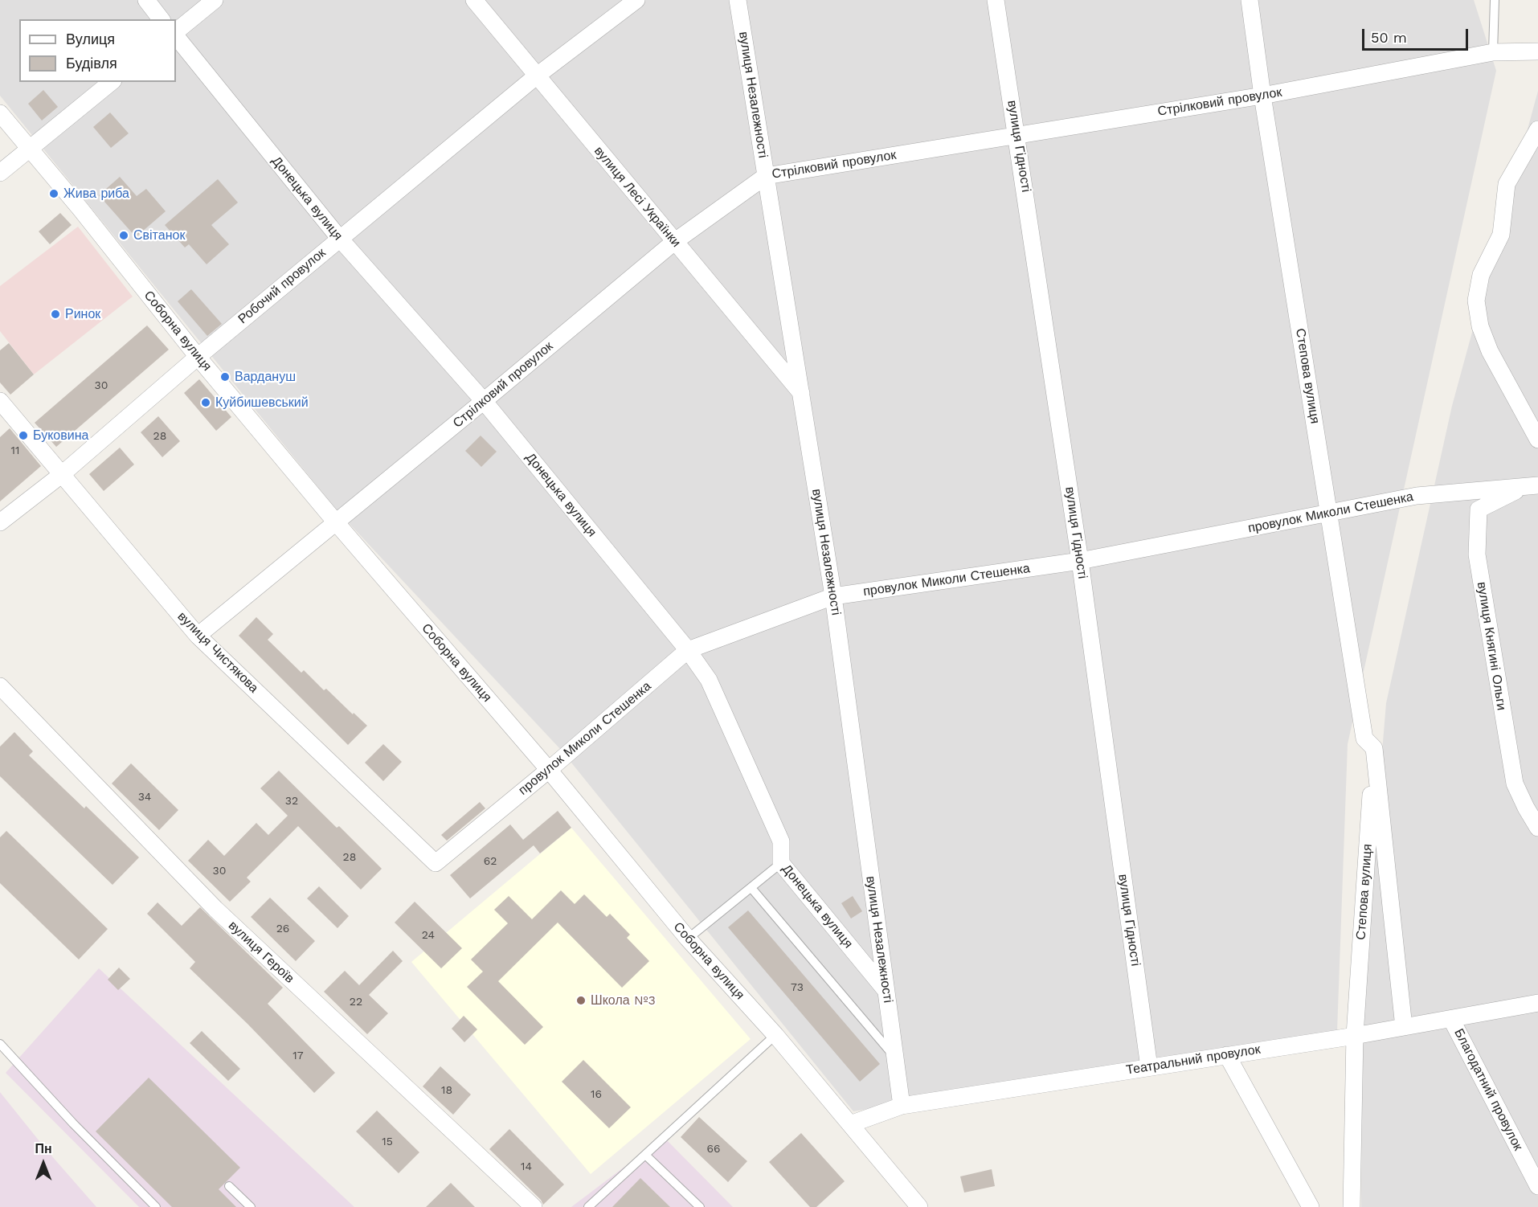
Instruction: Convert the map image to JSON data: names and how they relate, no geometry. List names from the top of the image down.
{
  "streets": {
    "street": [
      "вулиця Незалежності",
      "Стрілковий провулок",
      "вулиця Гідності",
      "вулиця Лесі Українки",
      "Донецька вулиця",
      "Робочий провулок",
      "Соборна вулиця",
      "Степова вулиця",
      "провулок Миколи Стешенка",
      "вулиця Княгині Ольги",
      "вулиця Чистякова",
      "вулиця Героїв",
      "Театральний провулок",
      "Благодатний провулок"
    ]
  },
  "crossings": [
    ["вулиця Незалежності", "Стрілковий провулок"],
    ["вулиця Незалежності", "вулиця Лесі Українки"],
    ["вулиця Незалежності", "Донецька вулиця"],
    ["вулиця Незалежності", "провулок Миколи Стешенка"],
    ["вулиця Незалежності", "Театральний провулок"],
    ["Стрілковий провулок", "вулиця Гідності"],
    ["Стрілковий провулок", "вулиця Лесі Українки"],
    ["Стрілковий провулок", "Донецька вулиця"],
    ["Стрілковий провулок", "Соборна вулиця"],
    ["Стрілковий провулок", "Степова вулиця"],
    ["Стрілковий провулок", "вулиця Чистякова"],
    ["вулиця Гідності", "провулок Миколи Стешенка"],
    ["вулиця Гідності", "Театральний провулок"],
    ["вулиця Лесі Українки", "Робочий провулок"],
    ["Донецька вулиця", "Робочий провулок"],
    ["Донецька вулиця", "провулок Миколи Стешенка"],
    ["Робочий провулок", "Соборна вулиця"],
    ["Робочий провулок", "вулиця Чистякова"],
    ["Соборна вулиця", "провулок Миколи Стешенка"],
    ["Соборна вулиця", "Театральний провулок"],
    ["Степова вулиця", "провулок Миколи Стешенка"],
    ["Степова вулиця", "Театральний провулок"],
    ["провулок Миколи Стешенка", "вулиця Княгині Ольги"],
    ["провулок Миколи Стешенка", "вулиця Чистякова"],
    ["Театральний провулок", "Благодатний провулок"]
  ],
  "places": [
    "Жива риба",
    "Світанок",
    "Ринок",
    "Вардануш",
    "Куйбишевський",
    "Буковина",
    "Школа №3"
  ],
  "house_numbers": [
    "30",
    "28",
    "11",
    "34",
    "32",
    "28",
    "62",
    "30",
    "26",
    "24",
    "73",
    "22",
    "17",
    "18",
    "16",
    "15",
    "66",
    "14"
  ],
  "legend": ["Вулиця", "Будівля"],
  "scale_bar": "50 m",
  "north": "top"
}
